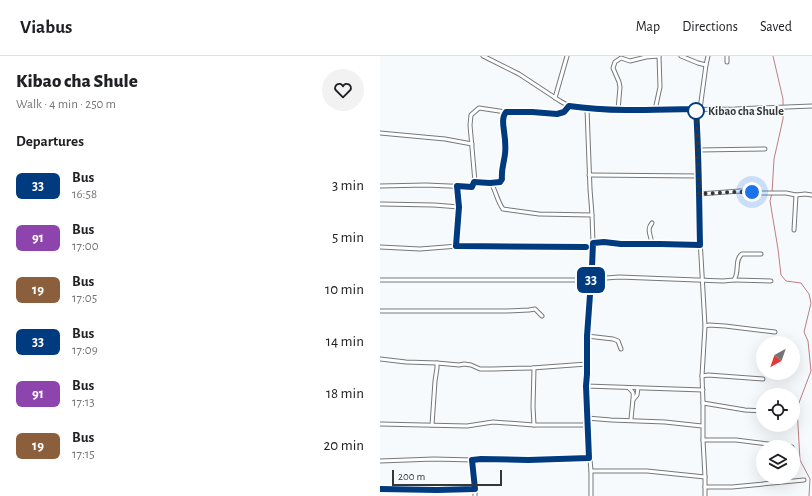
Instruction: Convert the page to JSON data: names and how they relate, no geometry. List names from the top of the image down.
{
  "places": ["Kibao cha Shule"],
  "lines": ["bus line 33"],
  "scale_bar": "200 m",
  "north": "bottom left",
  "page": {
    "header": "Viabus",
    "nav": ["Map", "Directions", "Saved"],
    "heading": [
      ["Kibao cha Shule", "Walk · 4 min · 250 m"],
      "Departures"
    ],
    "on_map": "33",
    "list": [
      {
        "mark": "33",
        "name": "Bus",
        "note": "16:58",
        "value": "3 min"
      },
      {
        "mark": "91",
        "name": "Bus",
        "note": "17:00",
        "value": "5 min"
      },
      {
        "mark": "19",
        "name": "Bus",
        "note": "17:05",
        "value": "10 min"
      },
      {
        "mark": "33",
        "name": "Bus",
        "note": "17:09",
        "value": "14 min"
      },
      {
        "mark": "91",
        "name": "Bus",
        "note": "17:13",
        "value": "18 min"
      },
      {
        "mark": "19",
        "name": "Bus",
        "note": "17:15",
        "value": "20 min"
      }
    ],
    "scale": "200 m"
  }
}
